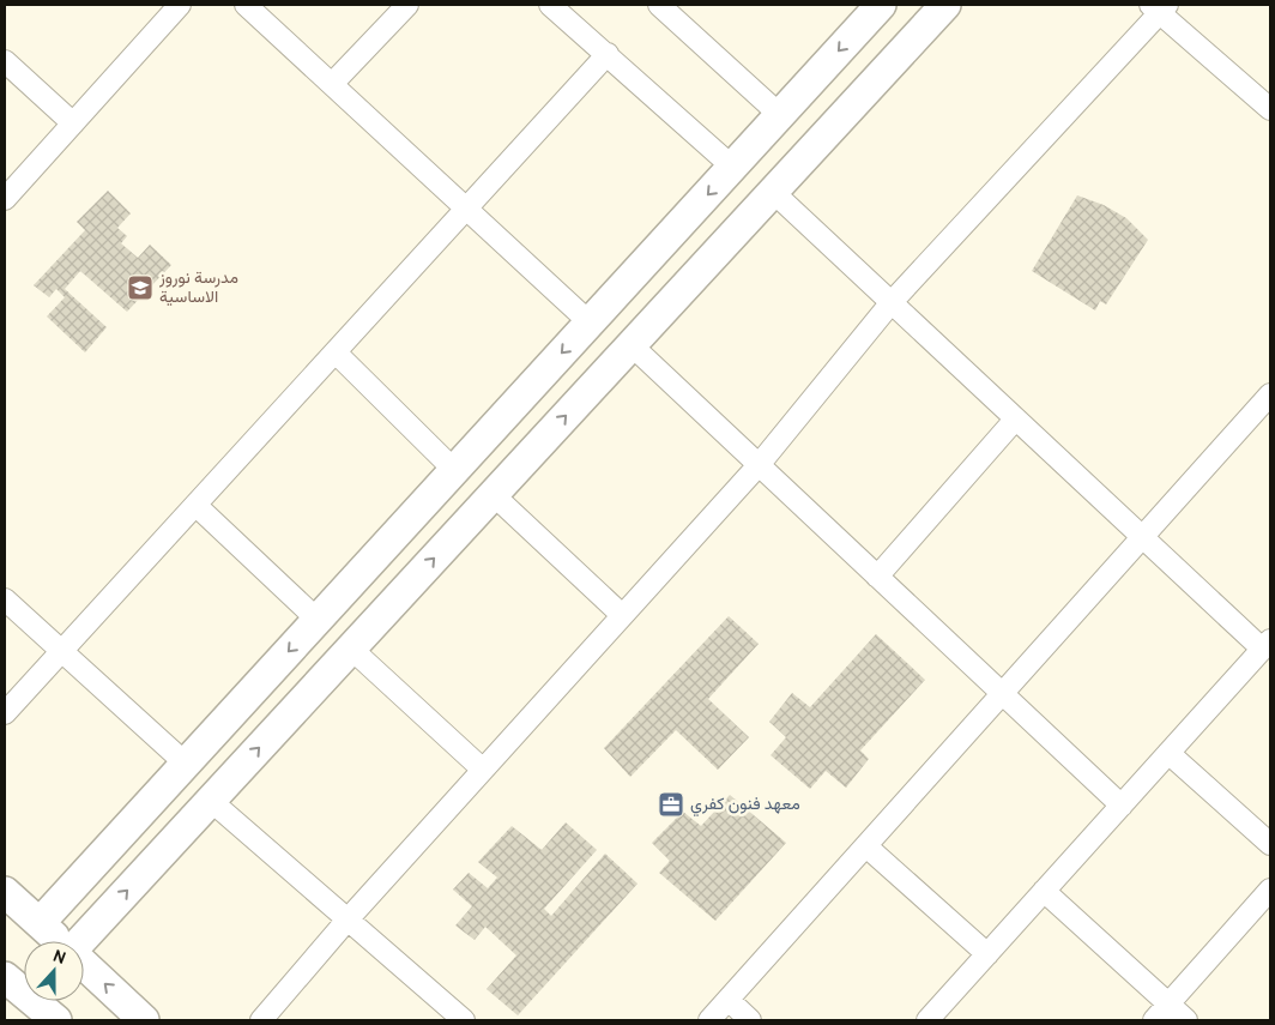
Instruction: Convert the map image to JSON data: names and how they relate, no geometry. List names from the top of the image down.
{
  "places": {
    "school or university": ["مدرسة نوروز الاساسية"],
    "office": ["معهد فنون كفري"]
  },
  "north": "top"
}
